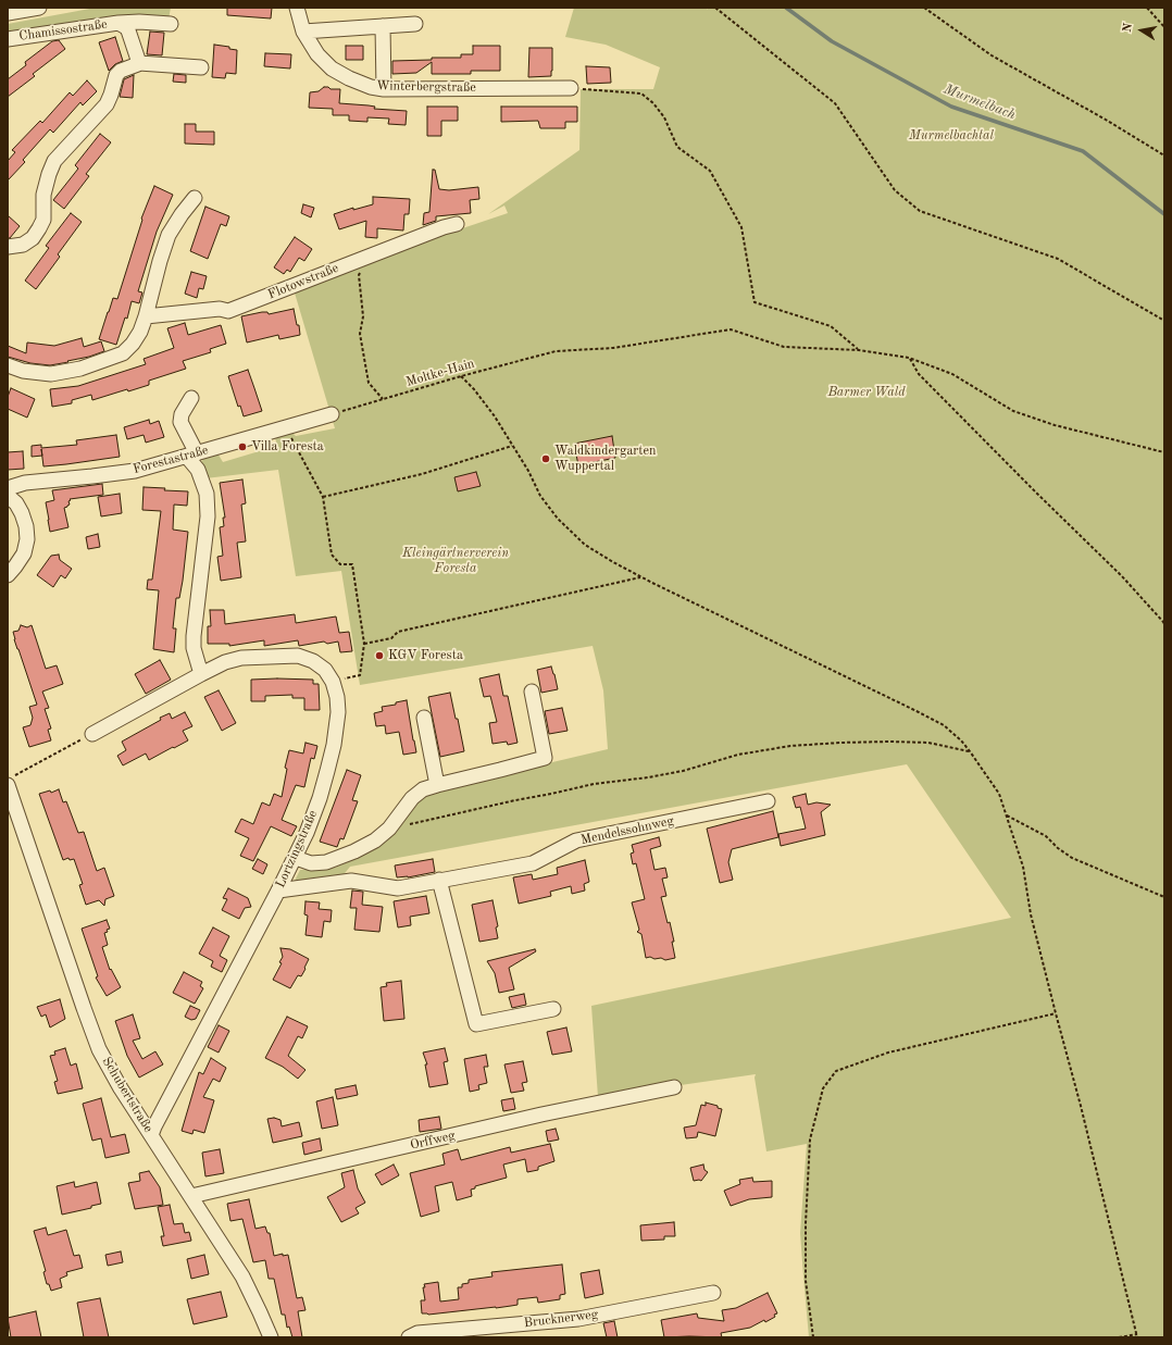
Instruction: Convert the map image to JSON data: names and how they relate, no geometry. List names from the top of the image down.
{
  "streets": {
    "street": [
      "Chamissostraße",
      "Winterbergstraße",
      "Flotowstraße",
      "Forestastraße",
      "Mendelssohnweg",
      "Lortzingstraße",
      "Schubertstraße",
      "Orffweg",
      "Brucknerweg"
    ],
    "path": ["Moltke-Hain"]
  },
  "crossings": [
    ["Moltke-Hain", "Forestastraße"],
    ["Mendelssohnweg", "Lortzingstraße"],
    ["Lortzingstraße", "Schubertstraße"],
    ["Schubertstraße", "Orffweg"]
  ],
  "water": ["Murmelbach"],
  "parks": ["Murmelbachtal", "Barmer Wald", "Kleingärtnerverein Foresta"],
  "places": ["Villa Foresta", "Waldkindergarten Wuppertal", "KGV Foresta"],
  "north": "left"
}
